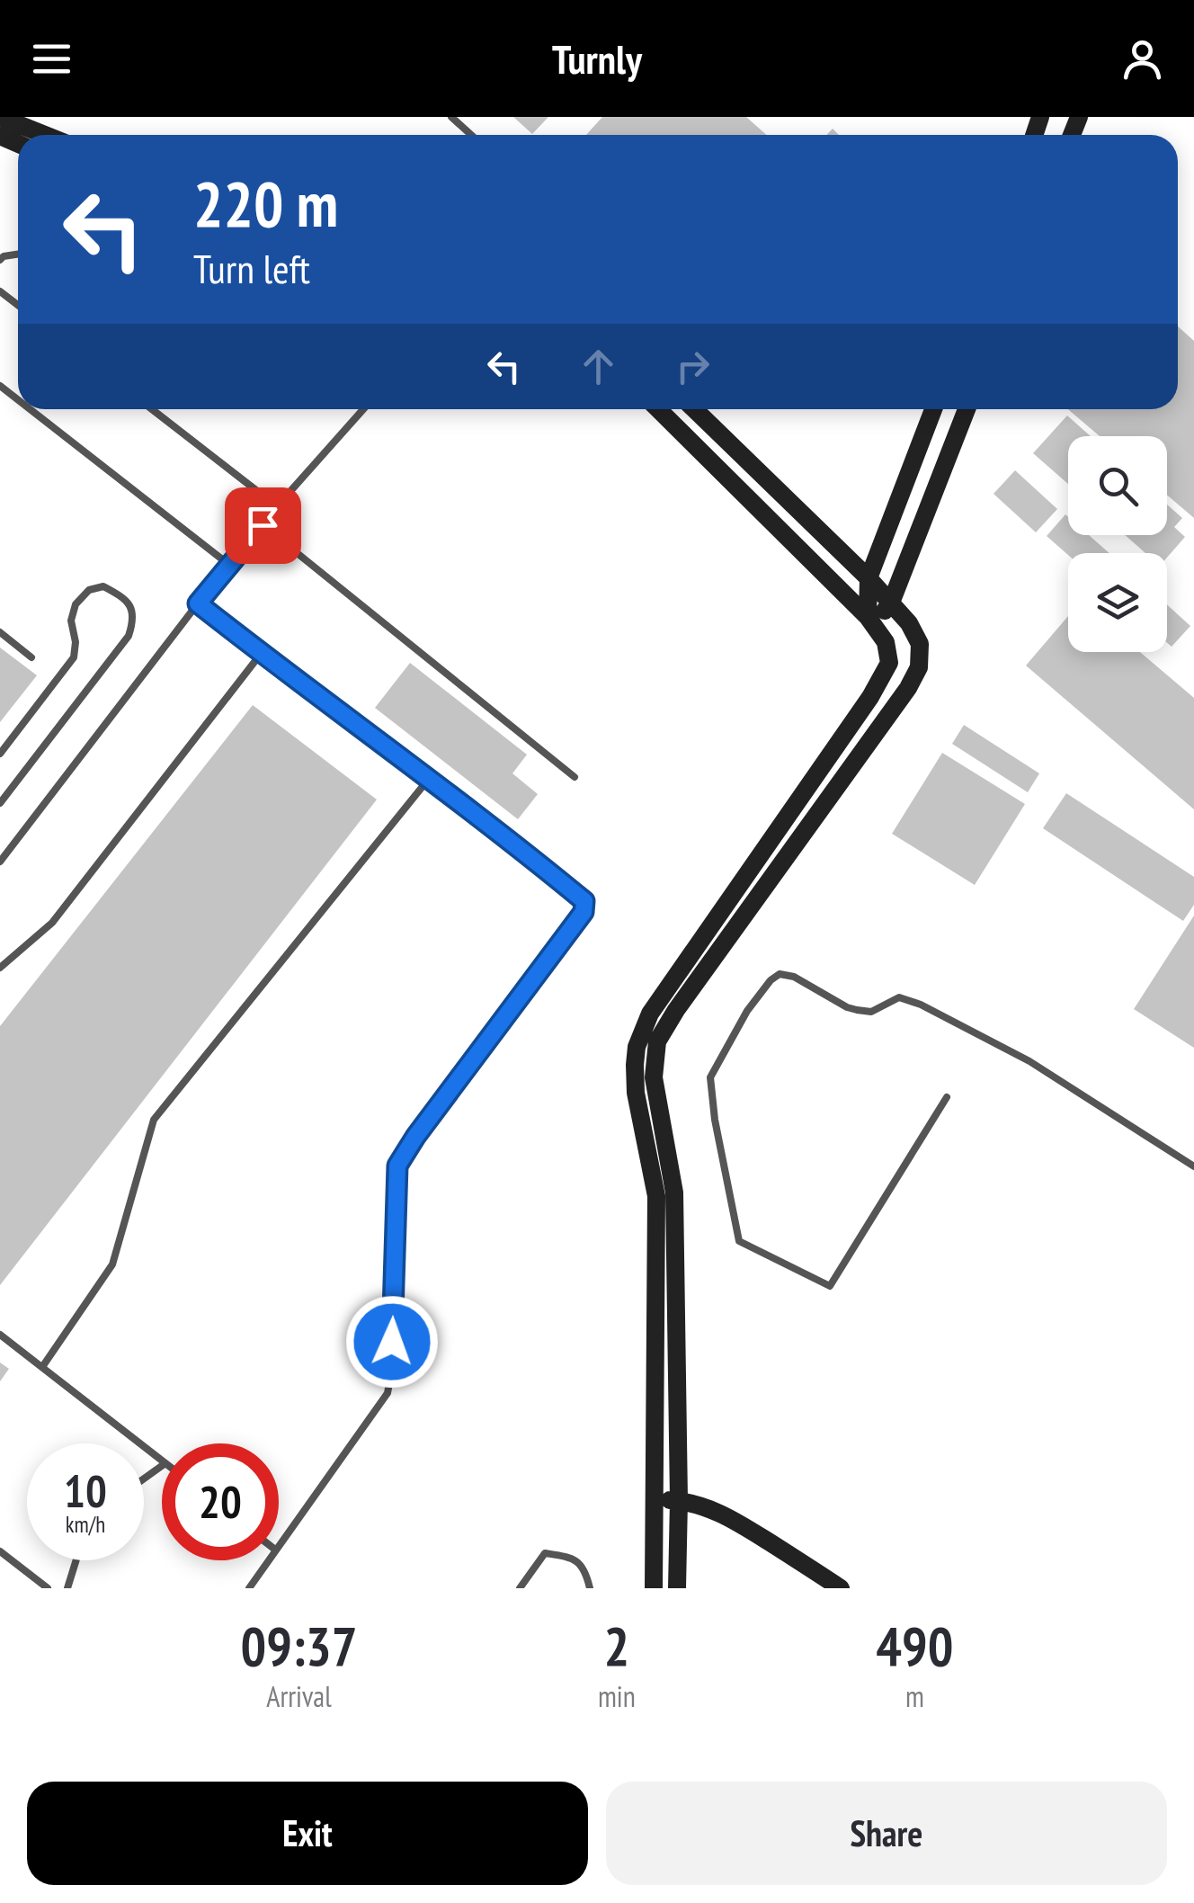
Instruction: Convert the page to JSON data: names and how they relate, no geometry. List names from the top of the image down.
{
  "page": {
    "header": "Turnly",
    "turn": ["220 m", "Turn left"],
    "speed": "10 km/h",
    "limit": "20",
    "eta": [
      "09:37",
      "Arrival",
      "2",
      "min",
      "490",
      "m"
    ],
    "buttons": ["Exit", "Share"]
  }
}
